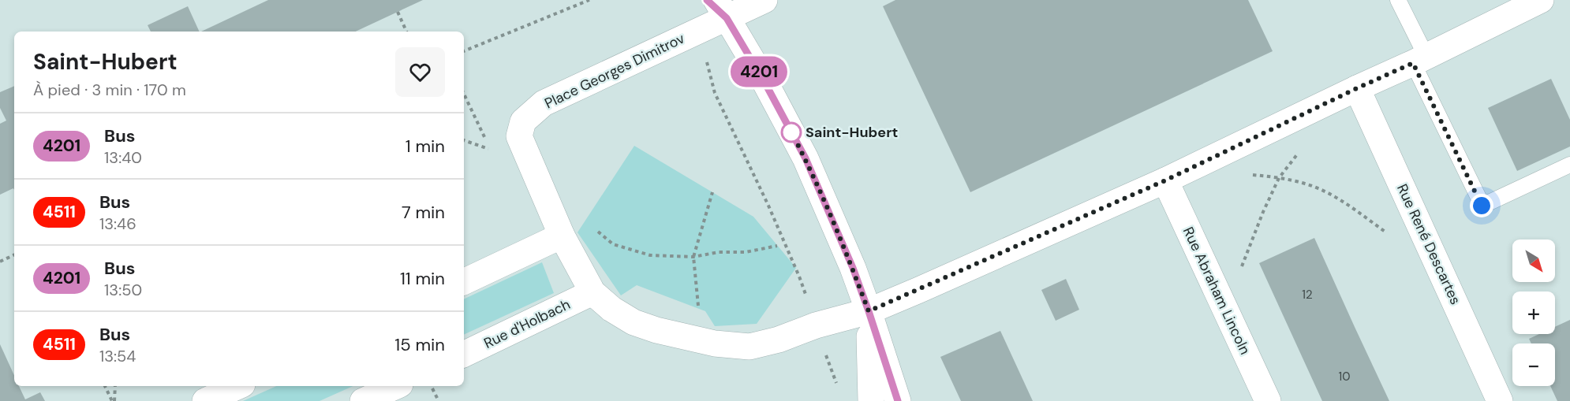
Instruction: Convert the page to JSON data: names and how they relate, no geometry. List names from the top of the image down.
{
  "streets": {
    "street": [
      "Place Georges Dimitrov",
      "Rue René Descartes",
      "Rue Abraham Lincoln",
      "Rue d'Holbach"
    ]
  },
  "crossings": [
    ["Place Georges Dimitrov", "Rue René Descartes"],
    ["Place Georges Dimitrov", "Rue Abraham Lincoln"],
    ["Place Georges Dimitrov", "Rue d'Holbach"]
  ],
  "places": ["Saint-Hubert"],
  "lines": ["bus line 4201"],
  "house_numbers": ["12", "10"],
  "north": "bottom right",
  "page": {
    "on_map": "4201",
    "heading": ["Saint-Hubert", "À pied · 3 min · 170 m"],
    "list": [
      {
        "mark": "4201",
        "name": "Bus",
        "note": "13:40",
        "value": "1 min"
      },
      {
        "mark": "4511",
        "name": "Bus",
        "note": "13:46",
        "value": "7 min"
      },
      {
        "mark": "4201",
        "name": "Bus",
        "note": "13:50",
        "value": "11 min"
      },
      {
        "mark": "4511",
        "name": "Bus",
        "note": "13:54",
        "value": "15 min"
      }
    ],
    "map_buttons": ["+", "−"]
  }
}
